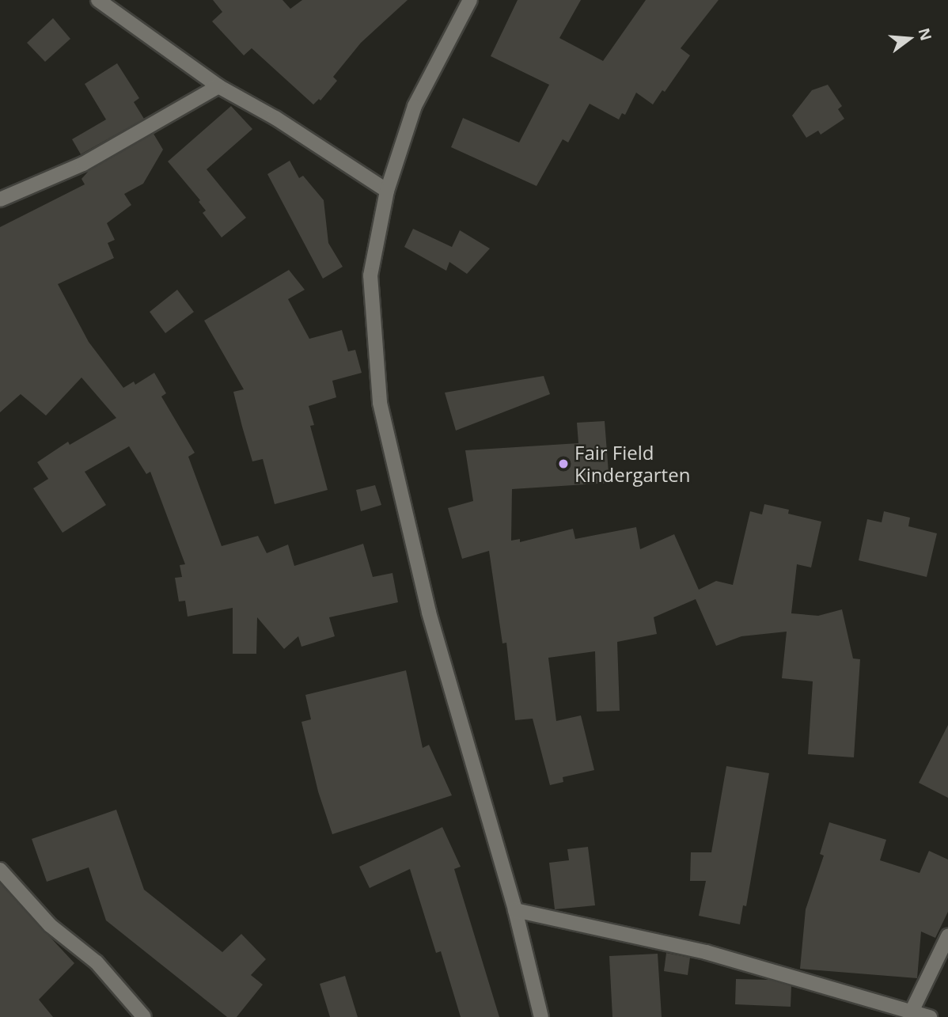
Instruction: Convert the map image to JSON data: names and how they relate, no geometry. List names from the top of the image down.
{
  "places": ["Fair Field Kindergarten"],
  "north": "right"
}
